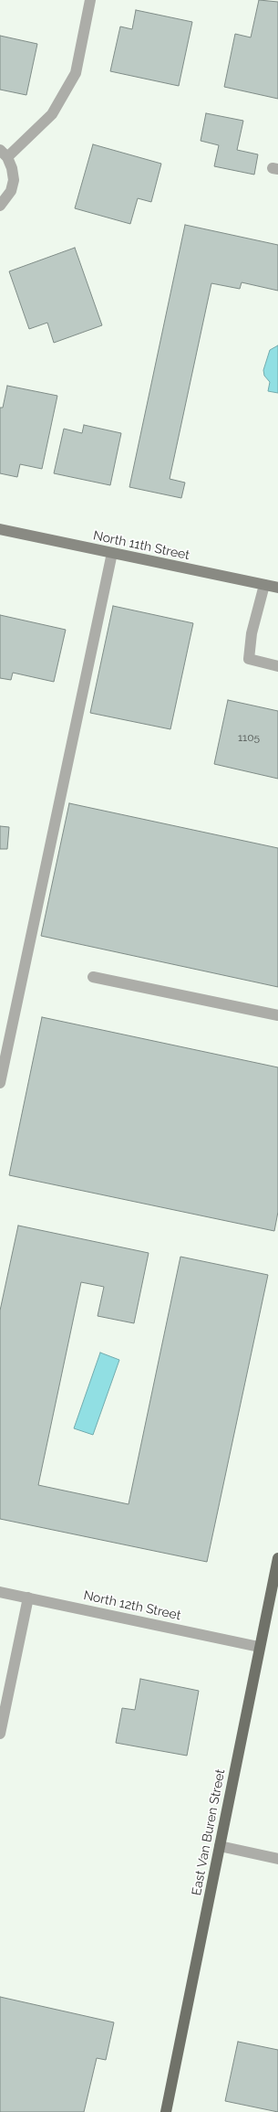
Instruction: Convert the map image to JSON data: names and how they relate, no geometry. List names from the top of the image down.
{
  "streets": {
    "main road": ["East Van Buren Street"],
    "street": ["North 11th Street", "North 12th Street"]
  },
  "crossings": [
    ["North 12th Street", "East Van Buren Street"]
  ],
  "house_numbers": ["1105"]
}
